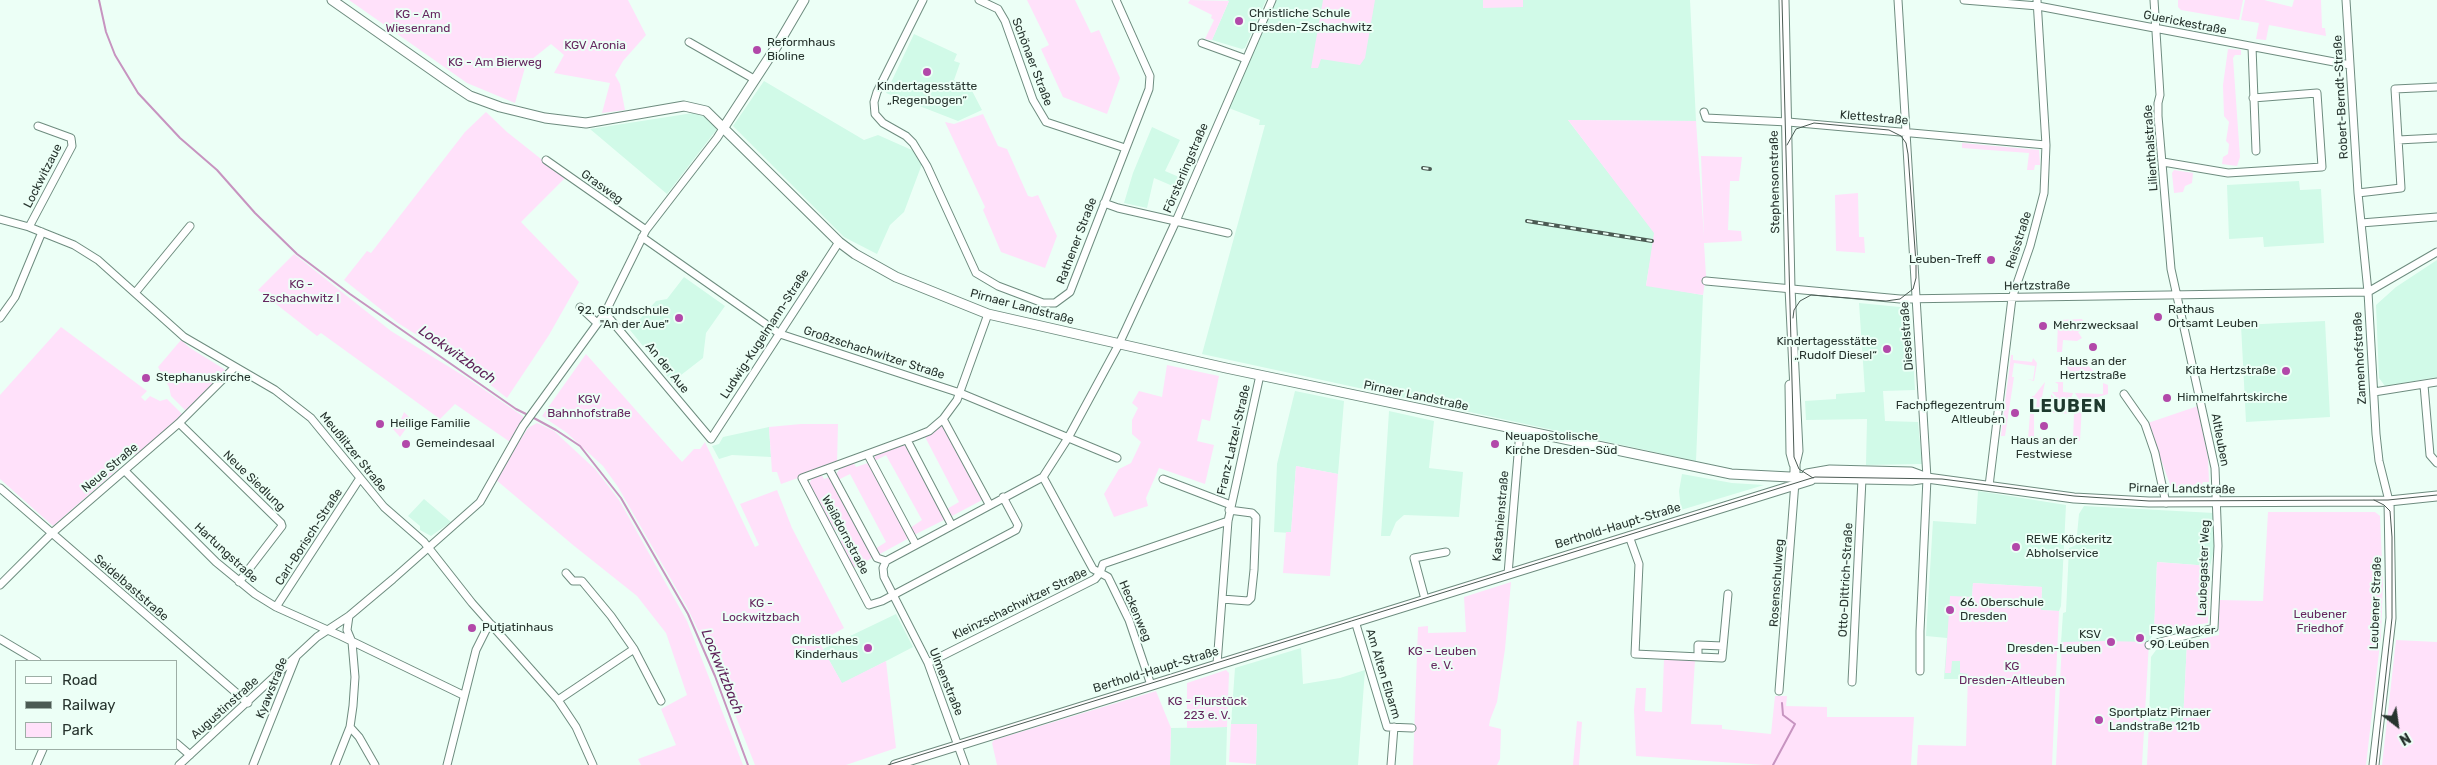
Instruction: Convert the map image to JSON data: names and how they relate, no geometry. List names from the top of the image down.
{
  "streets": {
    "street": [
      "Guerickestraße",
      "Schönaer Straße",
      "Robert-Berndt-Straße",
      "Klettestraße",
      "Lilienthalstraße",
      "Försterlingstraße",
      "Lockwitzaue",
      "Stephensonstraße",
      "Grasweg",
      "Reisstraße",
      "Rathener Straße",
      "Hertzstraße",
      "Pirnaer Landstraße",
      "Ludwig-Kugelmann-Straße",
      "Dieselstraße",
      "Großzschachwitzer Straße",
      "Zamenhofstraße",
      "An der Aue",
      "Franz-Latzel-Straße",
      "Altleuben",
      "Meußlitzer Straße",
      "Neue Straße",
      "Neue Siedlung",
      "Kastanienstraße",
      "Berthold-Haupt-Straße",
      "Weißdornstraße",
      "Carl-Borisch-Straße",
      "Hartungstraße",
      "Laubegaster Weg",
      "Otto-Dittrich-Straße",
      "Rosenschulweg",
      "Seidelbaststraße",
      "Leubener Straße",
      "Kleinzschachwitzer Straße",
      "Heckenweg",
      "Am Alten Elbarm",
      "Ulmenstraße",
      "Kyawstraße",
      "Augustinstraße"
    ]
  },
  "crossings": [
    ["Guerickestraße", "Robert-Berndt-Straße"],
    ["Guerickestraße", "Lilienthalstraße"],
    ["Guerickestraße", "Reisstraße"],
    ["Schönaer Straße", "Rathener Straße"],
    ["Robert-Berndt-Straße", "Hertzstraße"],
    ["Robert-Berndt-Straße", "Zamenhofstraße"],
    ["Klettestraße", "Stephensonstraße"],
    ["Klettestraße", "Reisstraße"],
    ["Klettestraße", "Dieselstraße"],
    ["Lilienthalstraße", "Hertzstraße"],
    ["Lilienthalstraße", "Altleuben"],
    ["Försterlingstraße", "Pirnaer Landstraße"],
    ["Lockwitzaue", "Meußlitzer Straße"],
    ["Stephensonstraße", "Hertzstraße"],
    ["Stephensonstraße", "Pirnaer Landstraße"],
    ["Stephensonstraße", "Berthold-Haupt-Straße"],
    ["Stephensonstraße", "Rosenschulweg"],
    ["Grasweg", "Großzschachwitzer Straße"],
    ["Grasweg", "Kyawstraße"],
    ["Reisstraße", "Hertzstraße"],
    ["Reisstraße", "Pirnaer Landstraße"],
    ["Hertzstraße", "Dieselstraße"],
    ["Hertzstraße", "Zamenhofstraße"],
    ["Hertzstraße", "Altleuben"],
    ["Pirnaer Landstraße", "Ludwig-Kugelmann-Straße"],
    ["Pirnaer Landstraße", "Dieselstraße"],
    ["Pirnaer Landstraße", "Zamenhofstraße"],
    ["Pirnaer Landstraße", "Franz-Latzel-Straße"],
    ["Pirnaer Landstraße", "Altleuben"],
    ["Pirnaer Landstraße", "Kastanienstraße"],
    ["Pirnaer Landstraße", "Berthold-Haupt-Straße"],
    ["Pirnaer Landstraße", "Weißdornstraße"],
    ["Pirnaer Landstraße", "Laubegaster Weg"],
    ["Pirnaer Landstraße", "Otto-Dittrich-Straße"],
    ["Pirnaer Landstraße", "Rosenschulweg"],
    ["Pirnaer Landstraße", "Leubener Straße"],
    ["Pirnaer Landstraße", "Kyawstraße"],
    ["Ludwig-Kugelmann-Straße", "Großzschachwitzer Straße"],
    ["Ludwig-Kugelmann-Straße", "An der Aue"],
    ["Großzschachwitzer Straße", "Weißdornstraße"],
    ["Großzschachwitzer Straße", "Kyawstraße"],
    ["Zamenhofstraße", "Leubener Straße"],
    ["An der Aue", "Kyawstraße"],
    ["Franz-Latzel-Straße", "Berthold-Haupt-Straße"],
    ["Franz-Latzel-Straße", "Kleinzschachwitzer Straße"],
    ["Altleuben", "Laubegaster Weg"],
    ["Meußlitzer Straße", "Neue Straße"],
    ["Meußlitzer Straße", "Carl-Borisch-Straße"],
    ["Meußlitzer Straße", "Kyawstraße"],
    ["Neue Straße", "Neue Siedlung"],
    ["Neue Straße", "Hartungstraße"],
    ["Neue Straße", "Seidelbaststraße"],
    ["Neue Siedlung", "Hartungstraße"],
    ["Kastanienstraße", "Berthold-Haupt-Straße"],
    ["Berthold-Haupt-Straße", "Rosenschulweg"],
    ["Berthold-Haupt-Straße", "Heckenweg"],
    ["Berthold-Haupt-Straße", "Am Alten Elbarm"],
    ["Berthold-Haupt-Straße", "Ulmenstraße"],
    ["Weißdornstraße", "Heckenweg"],
    ["Weißdornstraße", "Ulmenstraße"],
    ["Carl-Borisch-Straße", "Hartungstraße"],
    ["Hartungstraße", "Kyawstraße"],
    ["Seidelbaststraße", "Augustinstraße"],
    ["Kleinzschachwitzer Straße", "Heckenweg"],
    ["Kleinzschachwitzer Straße", "Ulmenstraße"],
    ["Kyawstraße", "Augustinstraße"]
  ],
  "districts": ["LEUBEN"],
  "water": ["Lockwitzbach"],
  "parks": [
    "KG - Am Wiesenrand",
    "KGV Aronia",
    "KG - Am Bierweg",
    "KG - Zschachwitz I",
    "KGV Bahnhofstraße",
    "KG - Lockwitzbach",
    "Leubener Friedhof",
    "KG - Leuben e. V.",
    "KG Dresden-Altleuben",
    "KG - Flurstück 223 e. V."
  ],
  "places": [
    "Christliche Schule Dresden-Zschachwitz",
    "Reformhaus Bioline",
    "Kindertagesstätte „Regenbogen“",
    "Leuben-Treff",
    "Rathaus Ortsamt Leuben",
    "92. Grundschule \"An der Aue\"",
    "Mehrzwecksaal",
    "Haus an der Hertzstraße",
    "Kindertagesstätte „Rudolf Diesel“",
    "Kita Hertzstraße",
    "Stephanuskirche",
    "Himmelfahrtskirche",
    "Fachpflegezentrum Altleuben",
    "Heilige Familie",
    "Haus an der Festwiese",
    "Gemeindesaal",
    "Neuapostolische Kirche Dresden-Süd",
    "REWE Köckeritz Abholservice",
    "66. Oberschule Dresden",
    "Putjatinhaus",
    "FSG Wacker 90 Leuben",
    "KSV Dresden-Leuben",
    "Christliches Kinderhaus",
    "Sportplatz Pirnaer Landstraße 121b"
  ],
  "legend": ["Road", "Railway", "Park"],
  "north": "bottom right"
}
